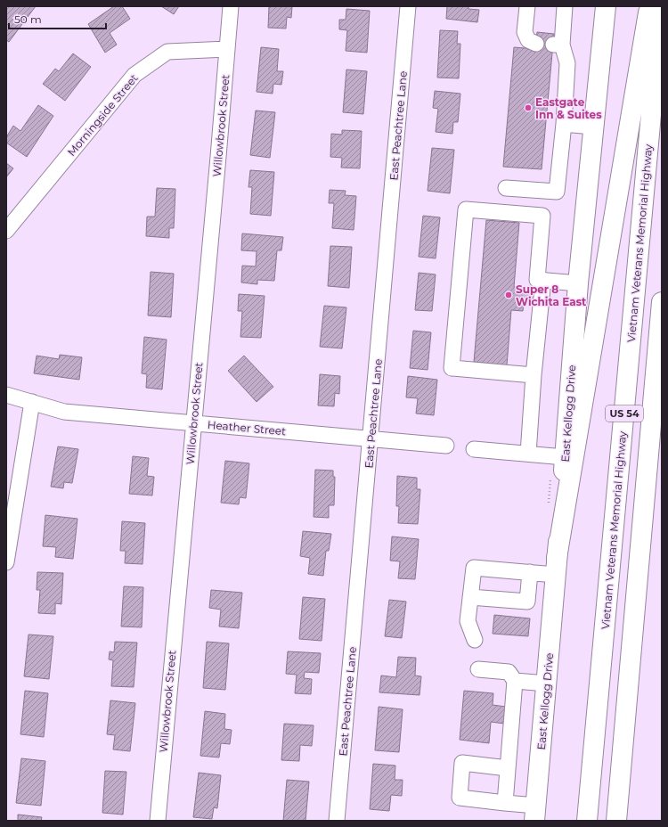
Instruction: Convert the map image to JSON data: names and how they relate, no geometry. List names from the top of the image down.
{
  "streets": {
    "main road": ["Vietnam Veterans Memorial Highway", "East Kellogg Drive", "US 54"],
    "street": [
      "Morningside Street",
      "Willowbrook Street",
      "East Peachtree Lane",
      "Heather Street"
    ]
  },
  "crossings": [
    ["Morningside Street", "Willowbrook Street"],
    ["Willowbrook Street", "Heather Street"],
    ["East Peachtree Lane", "Heather Street"]
  ],
  "places": ["Eastgate Inn & Suites", "Super 8 Wichita East"],
  "scale_bar": "50 m"
}
